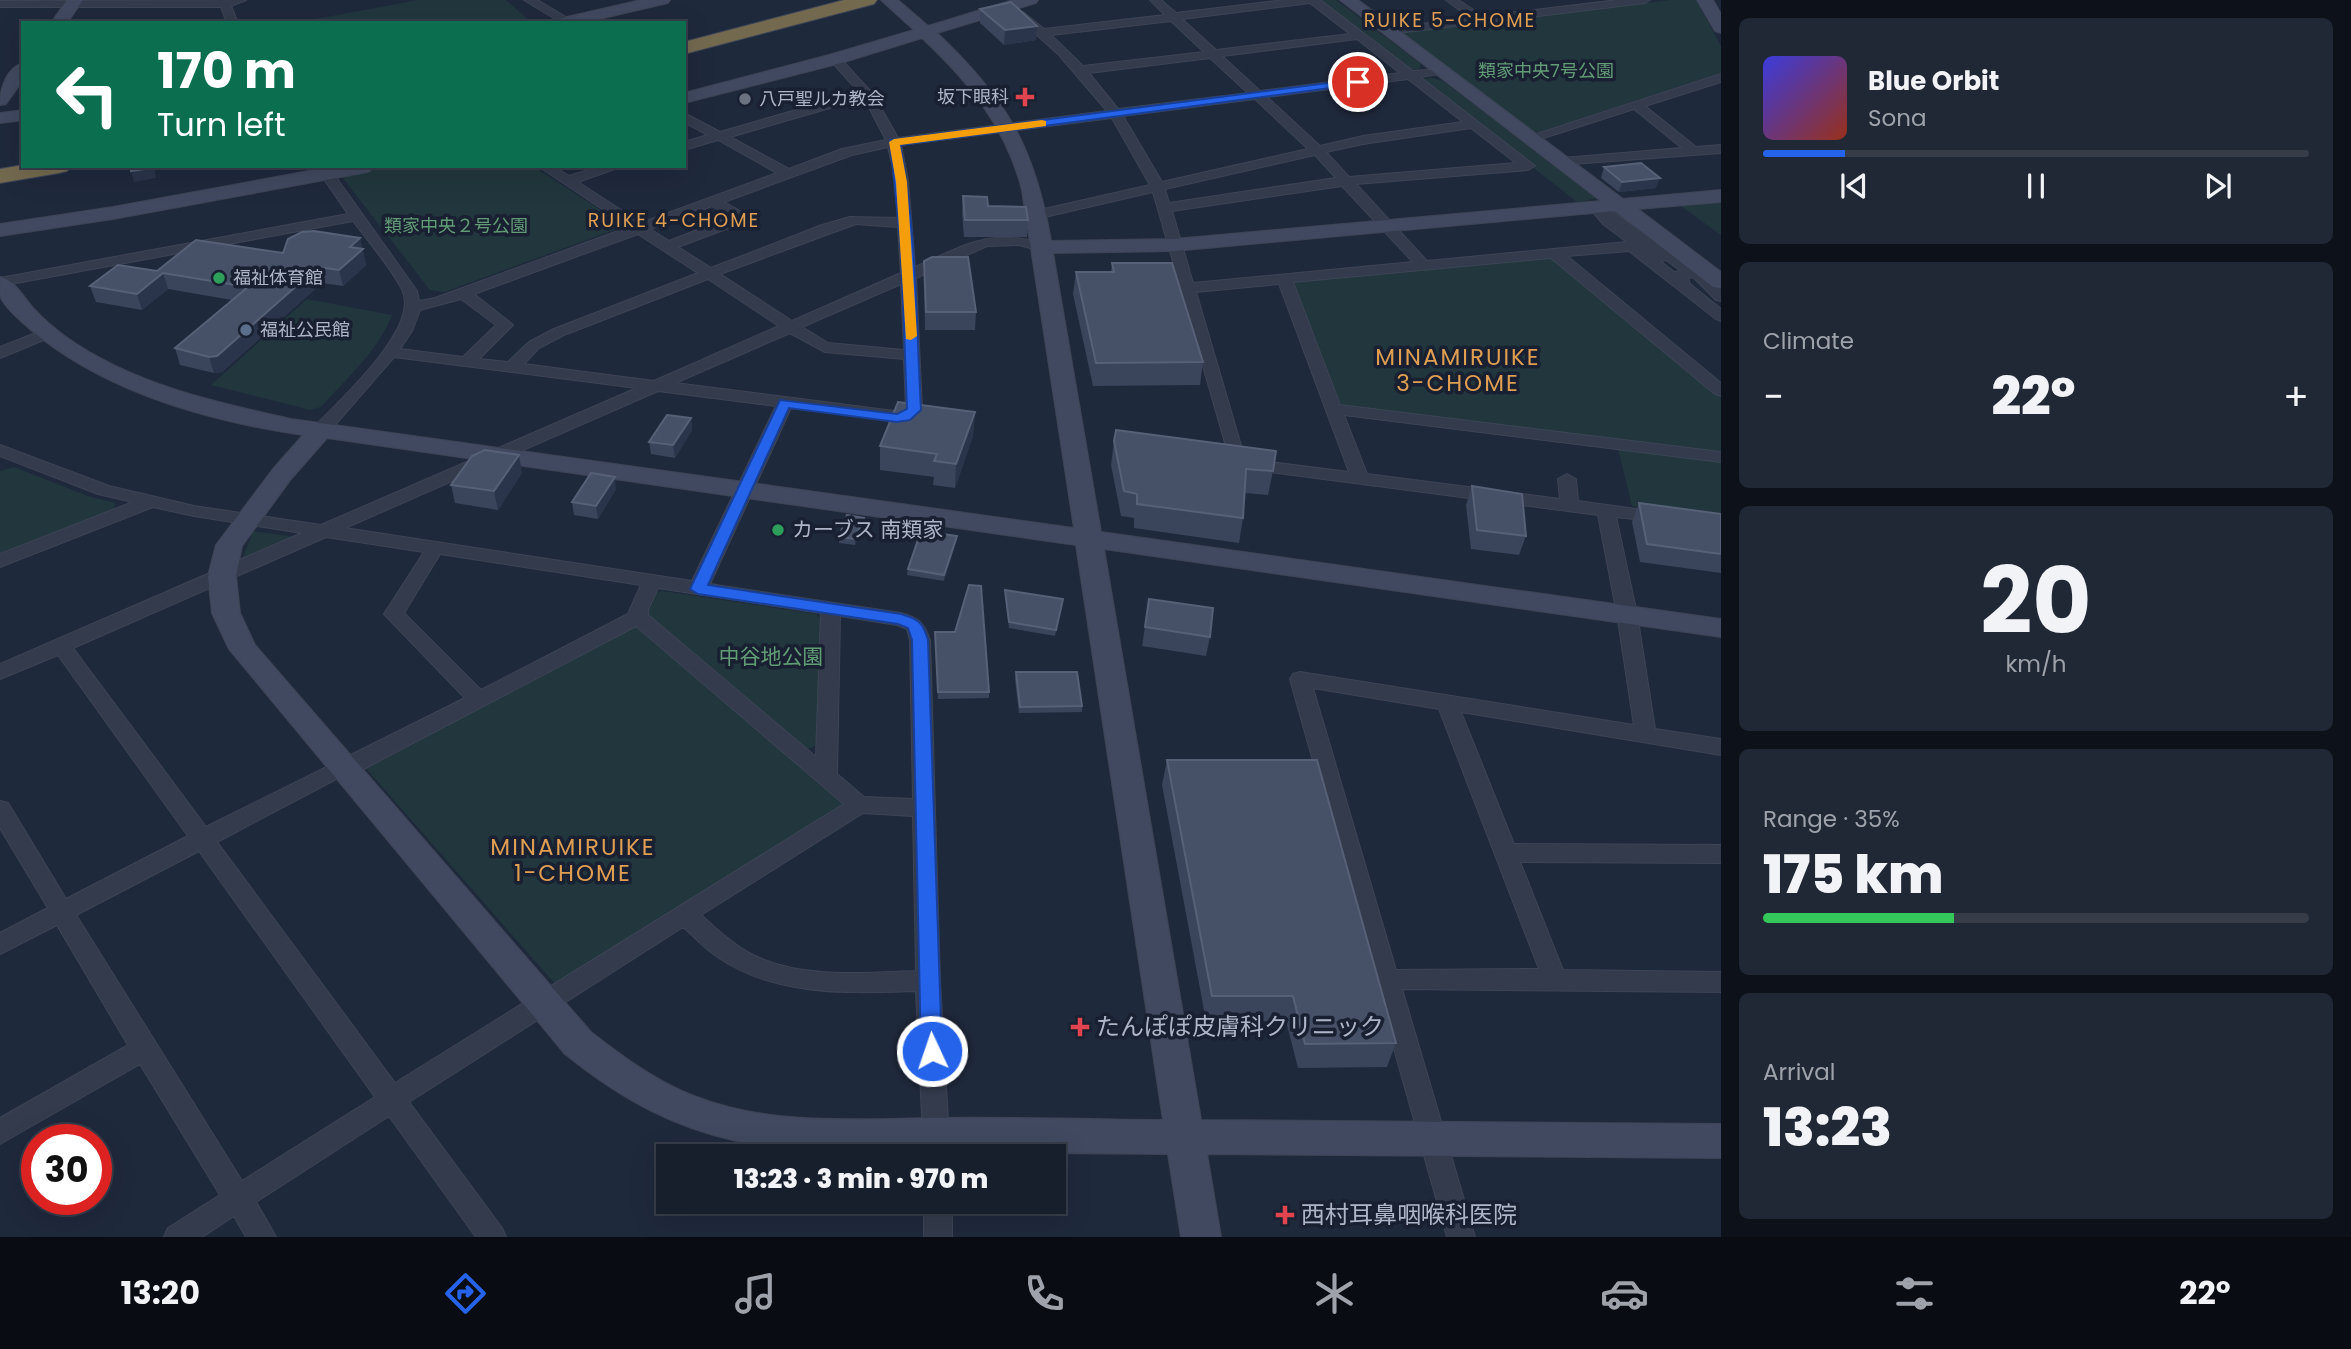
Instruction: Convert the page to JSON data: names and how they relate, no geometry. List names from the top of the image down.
{
  "districts": [
    "RUIKE 5-CHOME",
    "RUIKE 4-CHOME",
    "MINAMIRUIKE 3-CHOME",
    "MINAMIRUIKE 1-CHOME"
  ],
  "parks": ["類家中央7号公園", "類家中央２号公園", "中谷地公園"],
  "places": {
    "health": ["坂下眼科", "たんぽぽ皮膚科クリニック", "西村耳鼻咽喉科医院"],
    "other": [
      "八戸聖ルカ教会",
      "福祉体育館",
      "福祉公民館",
      "カーブス 南類家"
    ]
  },
  "page": {
    "turn": ["170 m", "Turn left"],
    "song": ["Blue Orbit", "Sona"],
    "tile": [
      "Climate",
      ["20", "km/h"],
      ["Range · 35%", "175 km"],
      ["Arrival", "13:23"]
    ],
    "heat": ["−", "22°", "+"],
    "limit": "30",
    "trip": "13:23 · 3 min · 970 m",
    "tabs": ["13:20", "22°"]
  }
}
